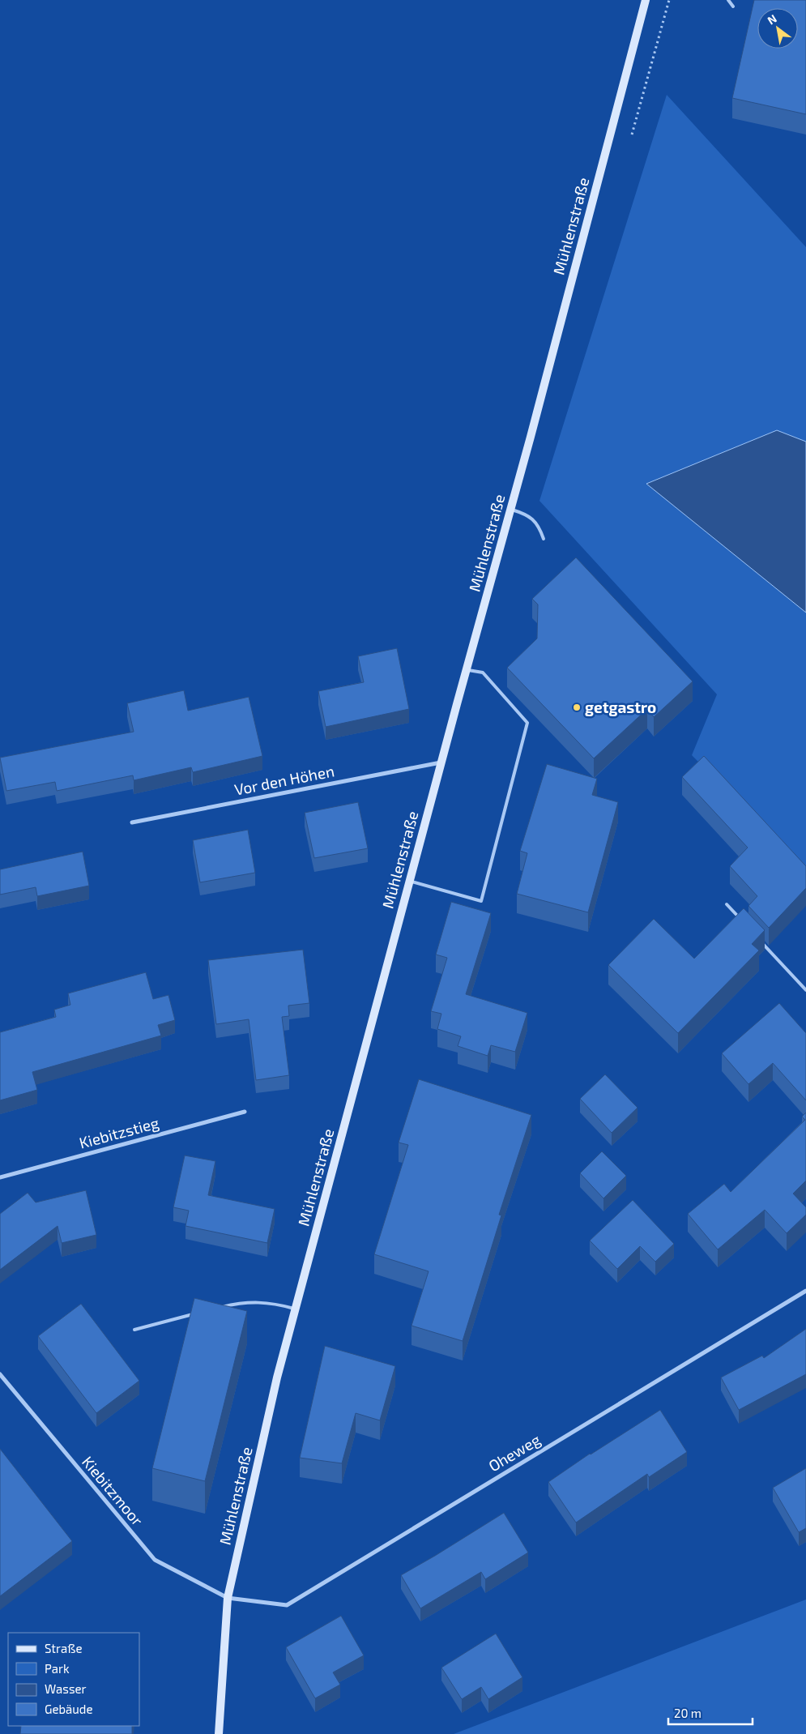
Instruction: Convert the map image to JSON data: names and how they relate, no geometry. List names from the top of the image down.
{
  "streets": {
    "main road": ["Mühlenstraße"],
    "street": [
      "Vor den Höhen",
      "Kiebitzstieg",
      "Oheweg",
      "Kiebitzmoor"
    ]
  },
  "crossings": [
    ["Mühlenstraße", "Vor den Höhen"],
    ["Mühlenstraße", "Oheweg"],
    ["Mühlenstraße", "Kiebitzmoor"],
    ["Oheweg", "Kiebitzmoor"]
  ],
  "places": ["getgastro"],
  "legend": [
    "Straße",
    "Park",
    "Wasser",
    "Gebäude"
  ],
  "scale_bar": "20 m",
  "north": "top left"
}
